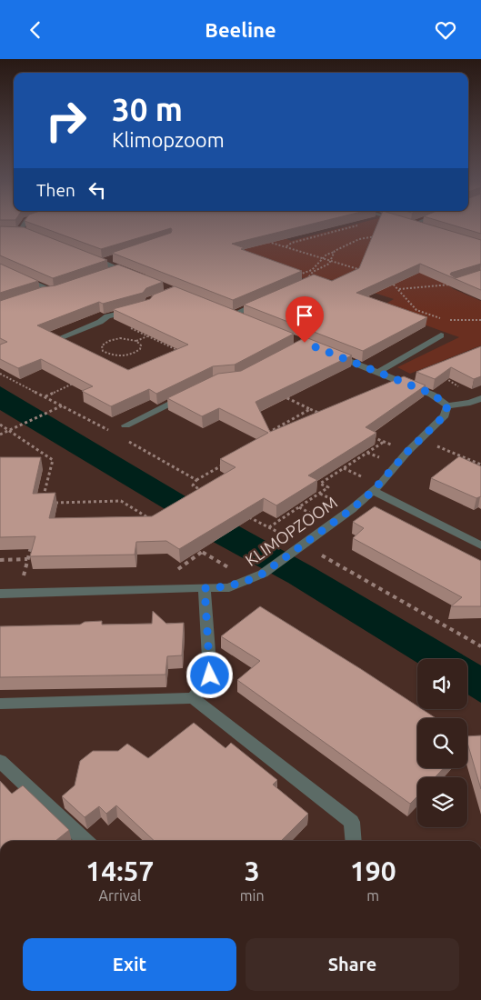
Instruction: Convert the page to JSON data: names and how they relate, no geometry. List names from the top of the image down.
{
  "streets": {
    "street": ["KLIMOPZOOM"]
  },
  "page": {
    "header": "Beeline",
    "turn": ["30 m", "Klimopzoom"],
    "then": "Then",
    "eta": [
      "14:57",
      "Arrival",
      "3",
      "min",
      "190",
      "m"
    ],
    "buttons": ["Exit", "Share"]
  }
}
